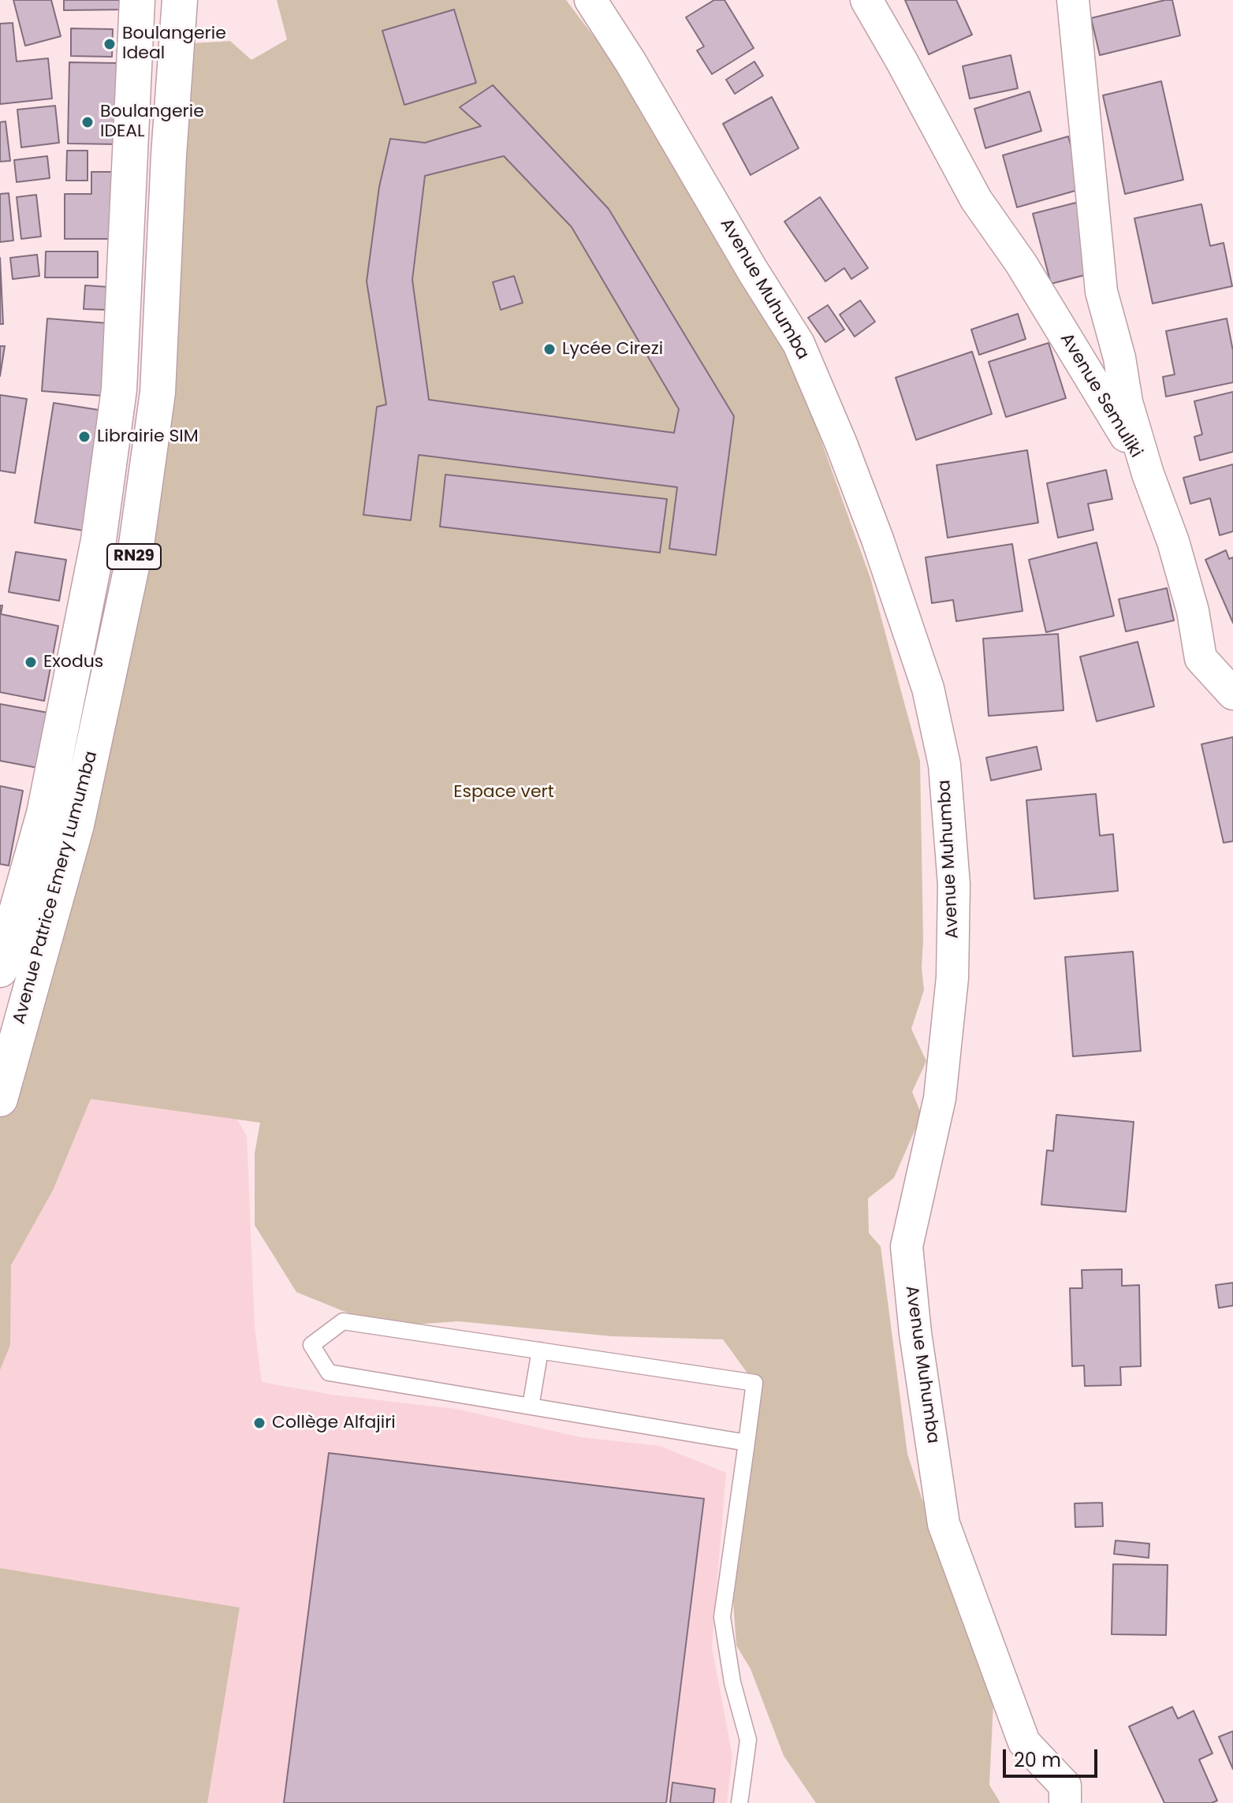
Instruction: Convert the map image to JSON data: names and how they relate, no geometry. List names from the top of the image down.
{
  "streets": {
    "main road": ["RN29", "Avenue Patrice Emery Lumumba"],
    "street": ["Avenue Muhumba", "Avenue Semuliki"]
  },
  "parks": ["Espace vert"],
  "places": [
    "Boulangerie Ideal",
    "Boulangerie IDEAL",
    "Lycée Cirezi",
    "Librairie SIM",
    "Exodus",
    "Collège Alfajiri"
  ],
  "scale_bar": "20 m"
}
